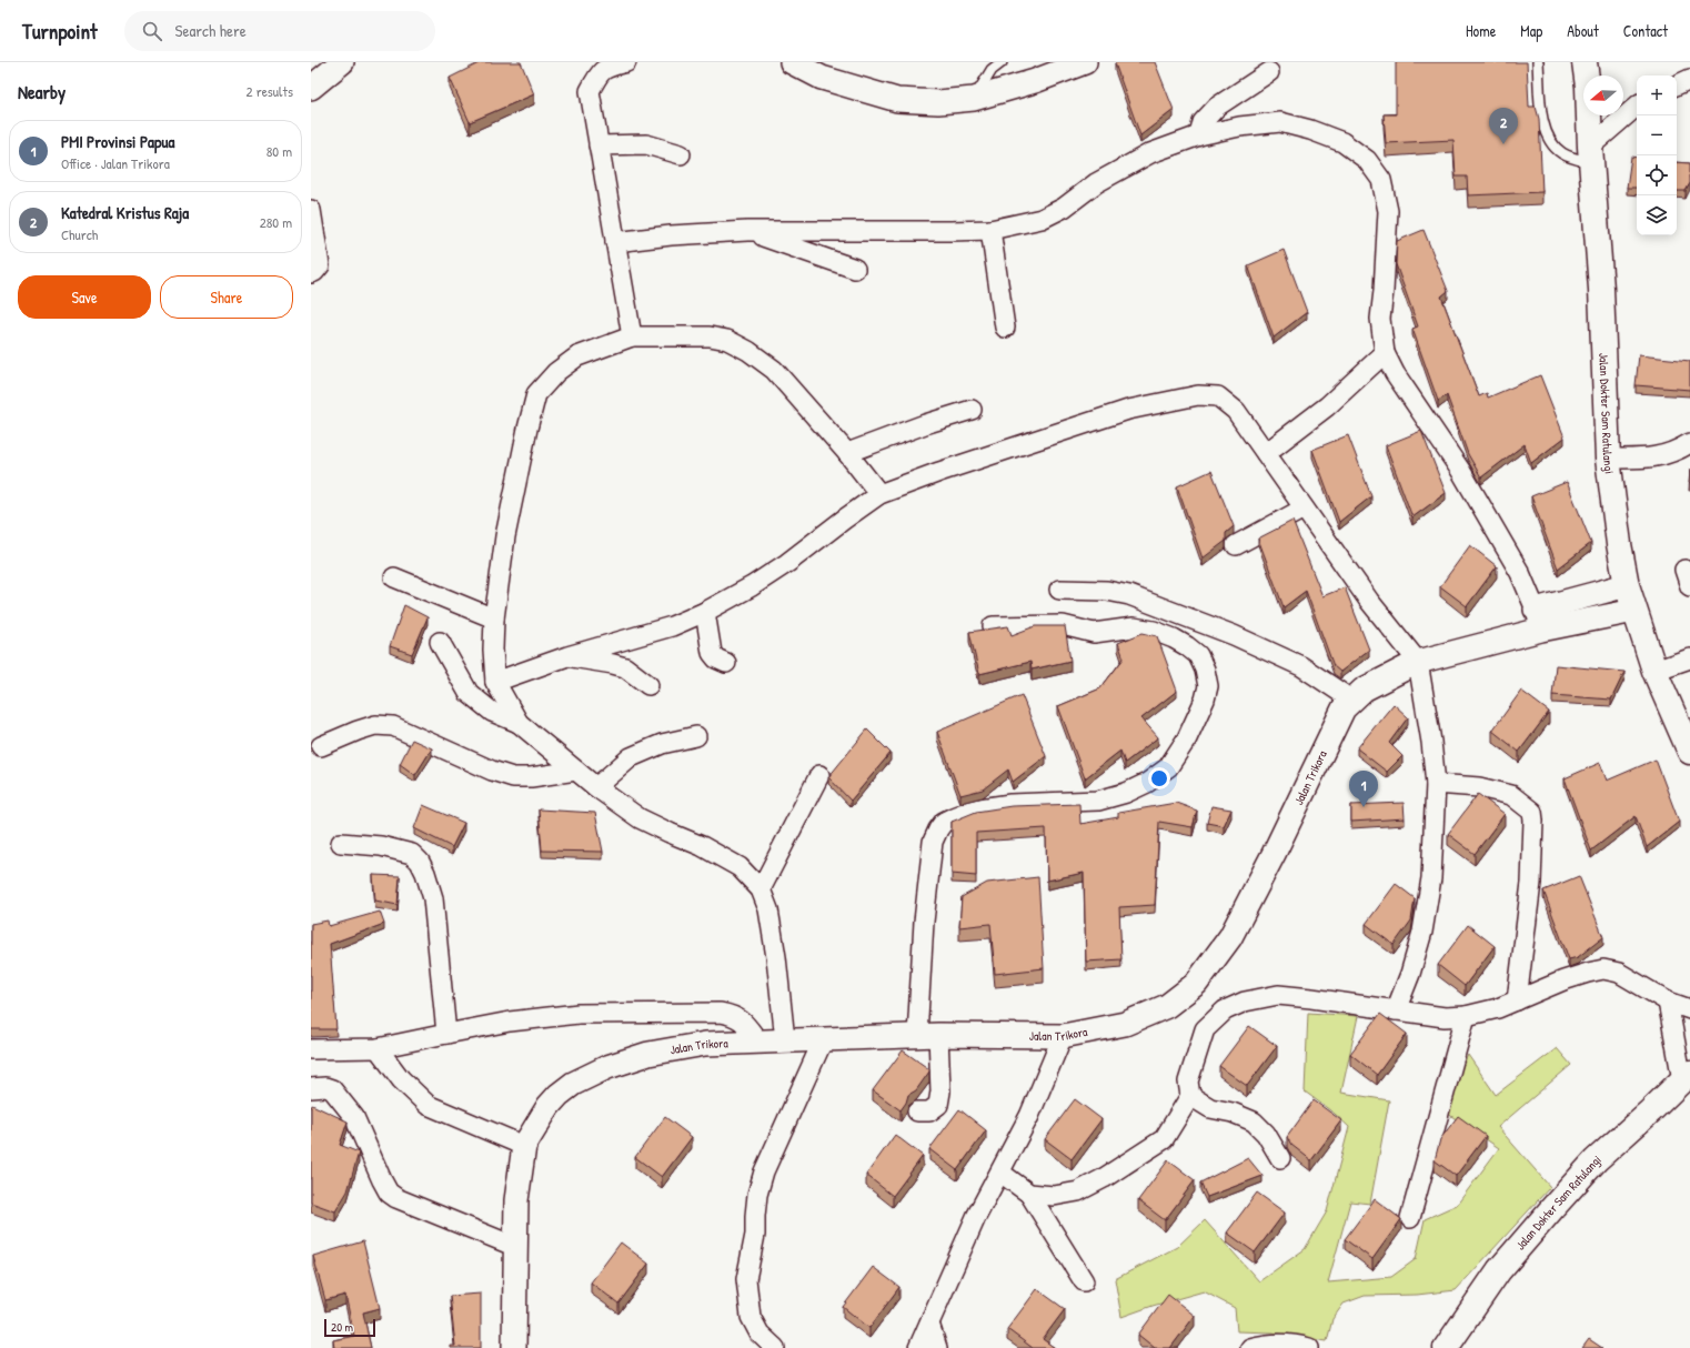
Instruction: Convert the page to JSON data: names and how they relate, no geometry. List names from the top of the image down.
{
  "streets": {
    "main road": ["Jalan Dokter Sam Ratulangi"],
    "street": ["Jalan Trikora"]
  },
  "crossings": [
    ["Jalan Dokter Sam Ratulangi", "Jalan Trikora"]
  ],
  "scale_bar": "20 m",
  "north": "left",
  "page": {
    "header": "Turnpoint",
    "search": "Search here",
    "nav": [
      "Home",
      "Map",
      "About",
      "Contact"
    ],
    "heading": ["Nearby", "2 results"],
    "map_buttons": ["+", "−"],
    "pins": ["2", "1"],
    "list": [
      {
        "mark": "1",
        "name": "PMI Provinsi Papua",
        "note": "Office · Jalan Trikora",
        "value": "80 m"
      },
      {
        "mark": "2",
        "name": "Katedral Kristus Raja",
        "note": "Church",
        "value": "280 m"
      }
    ],
    "buttons": ["Save", "Share"],
    "scale": "20 m"
  }
}
